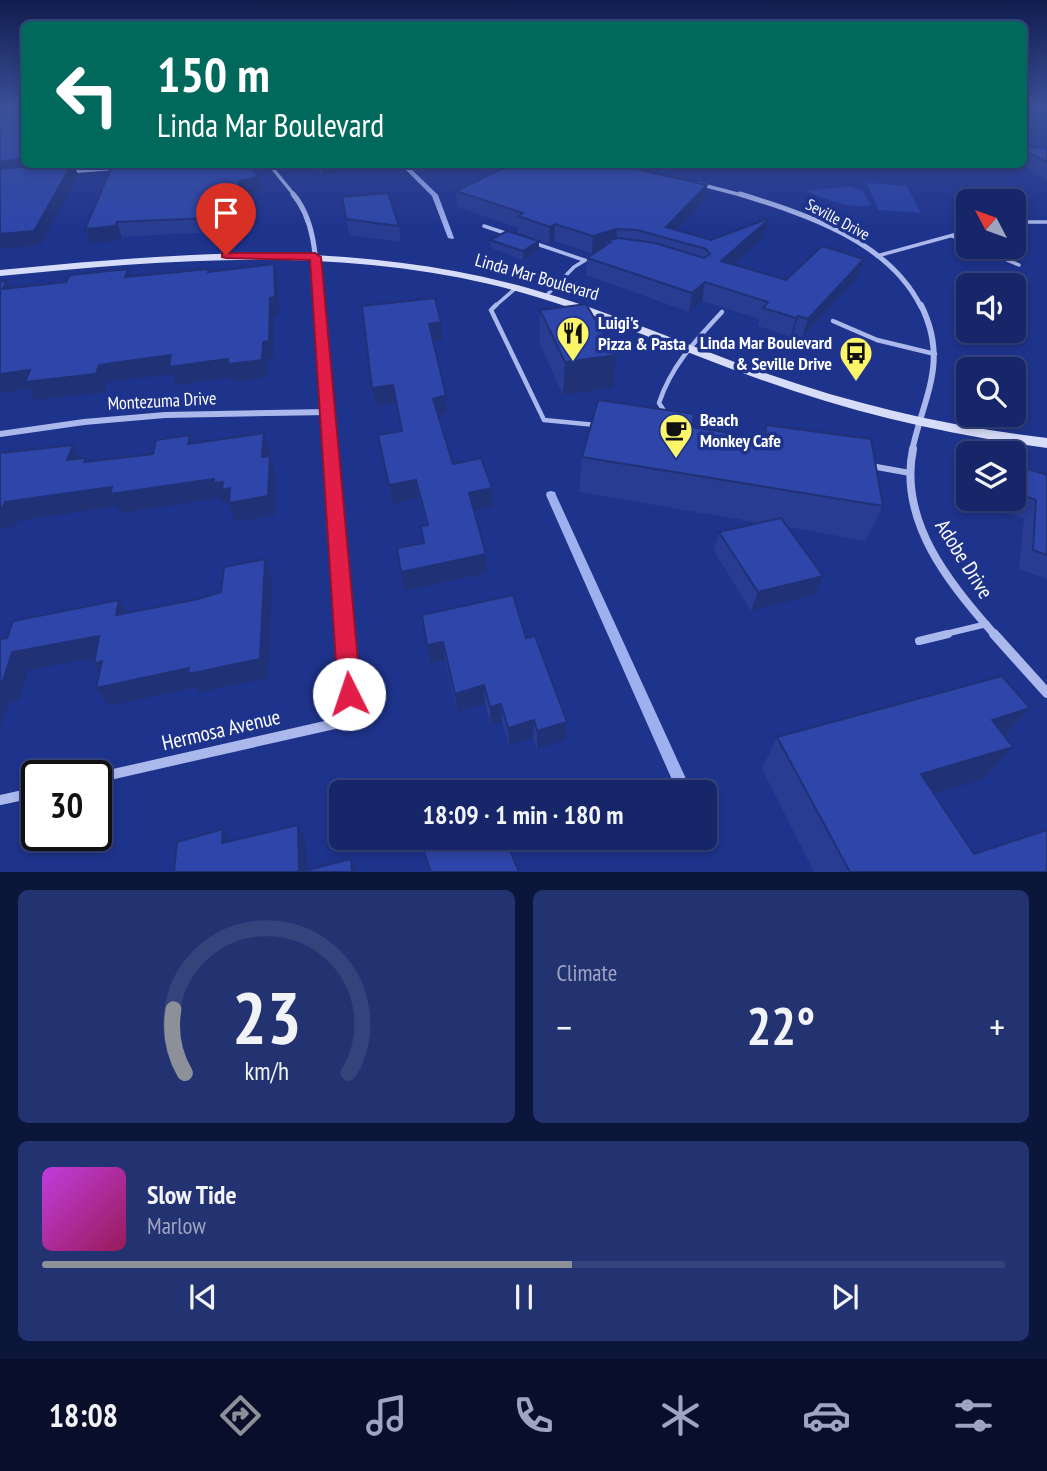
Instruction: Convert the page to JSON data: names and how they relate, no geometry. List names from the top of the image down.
{
  "streets": {
    "street": [
      "Seville Drive",
      "Linda Mar Boulevard",
      "Montezuma Drive",
      "Adobe Drive",
      "Hermosa Avenue"
    ]
  },
  "crossings": [
    ["Seville Drive", "Linda Mar Boulevard"],
    ["Seville Drive", "Adobe Drive"],
    ["Linda Mar Boulevard", "Adobe Drive"],
    ["Linda Mar Boulevard", "Hermosa Avenue"],
    ["Montezuma Drive", "Hermosa Avenue"]
  ],
  "places": {
    "restaurant": ["Luigi's Pizza & Pasta"],
    "bus stop": ["Linda Mar Boulevard & Seville Drive"],
    "cafe": ["Beach Monkey Cafe"]
  },
  "north": "top left",
  "page": {
    "turn": ["150 m", "Linda Mar Boulevard"],
    "limit": "30",
    "trip": "18:09 · 1 min · 180 m",
    "tile": "Climate",
    "heat": ["−", "22°", "+"],
    "song": ["Slow Tide", "Marlow"],
    "tabs": "18:08",
    "gauge": ["23", "km/h"]
  }
}
